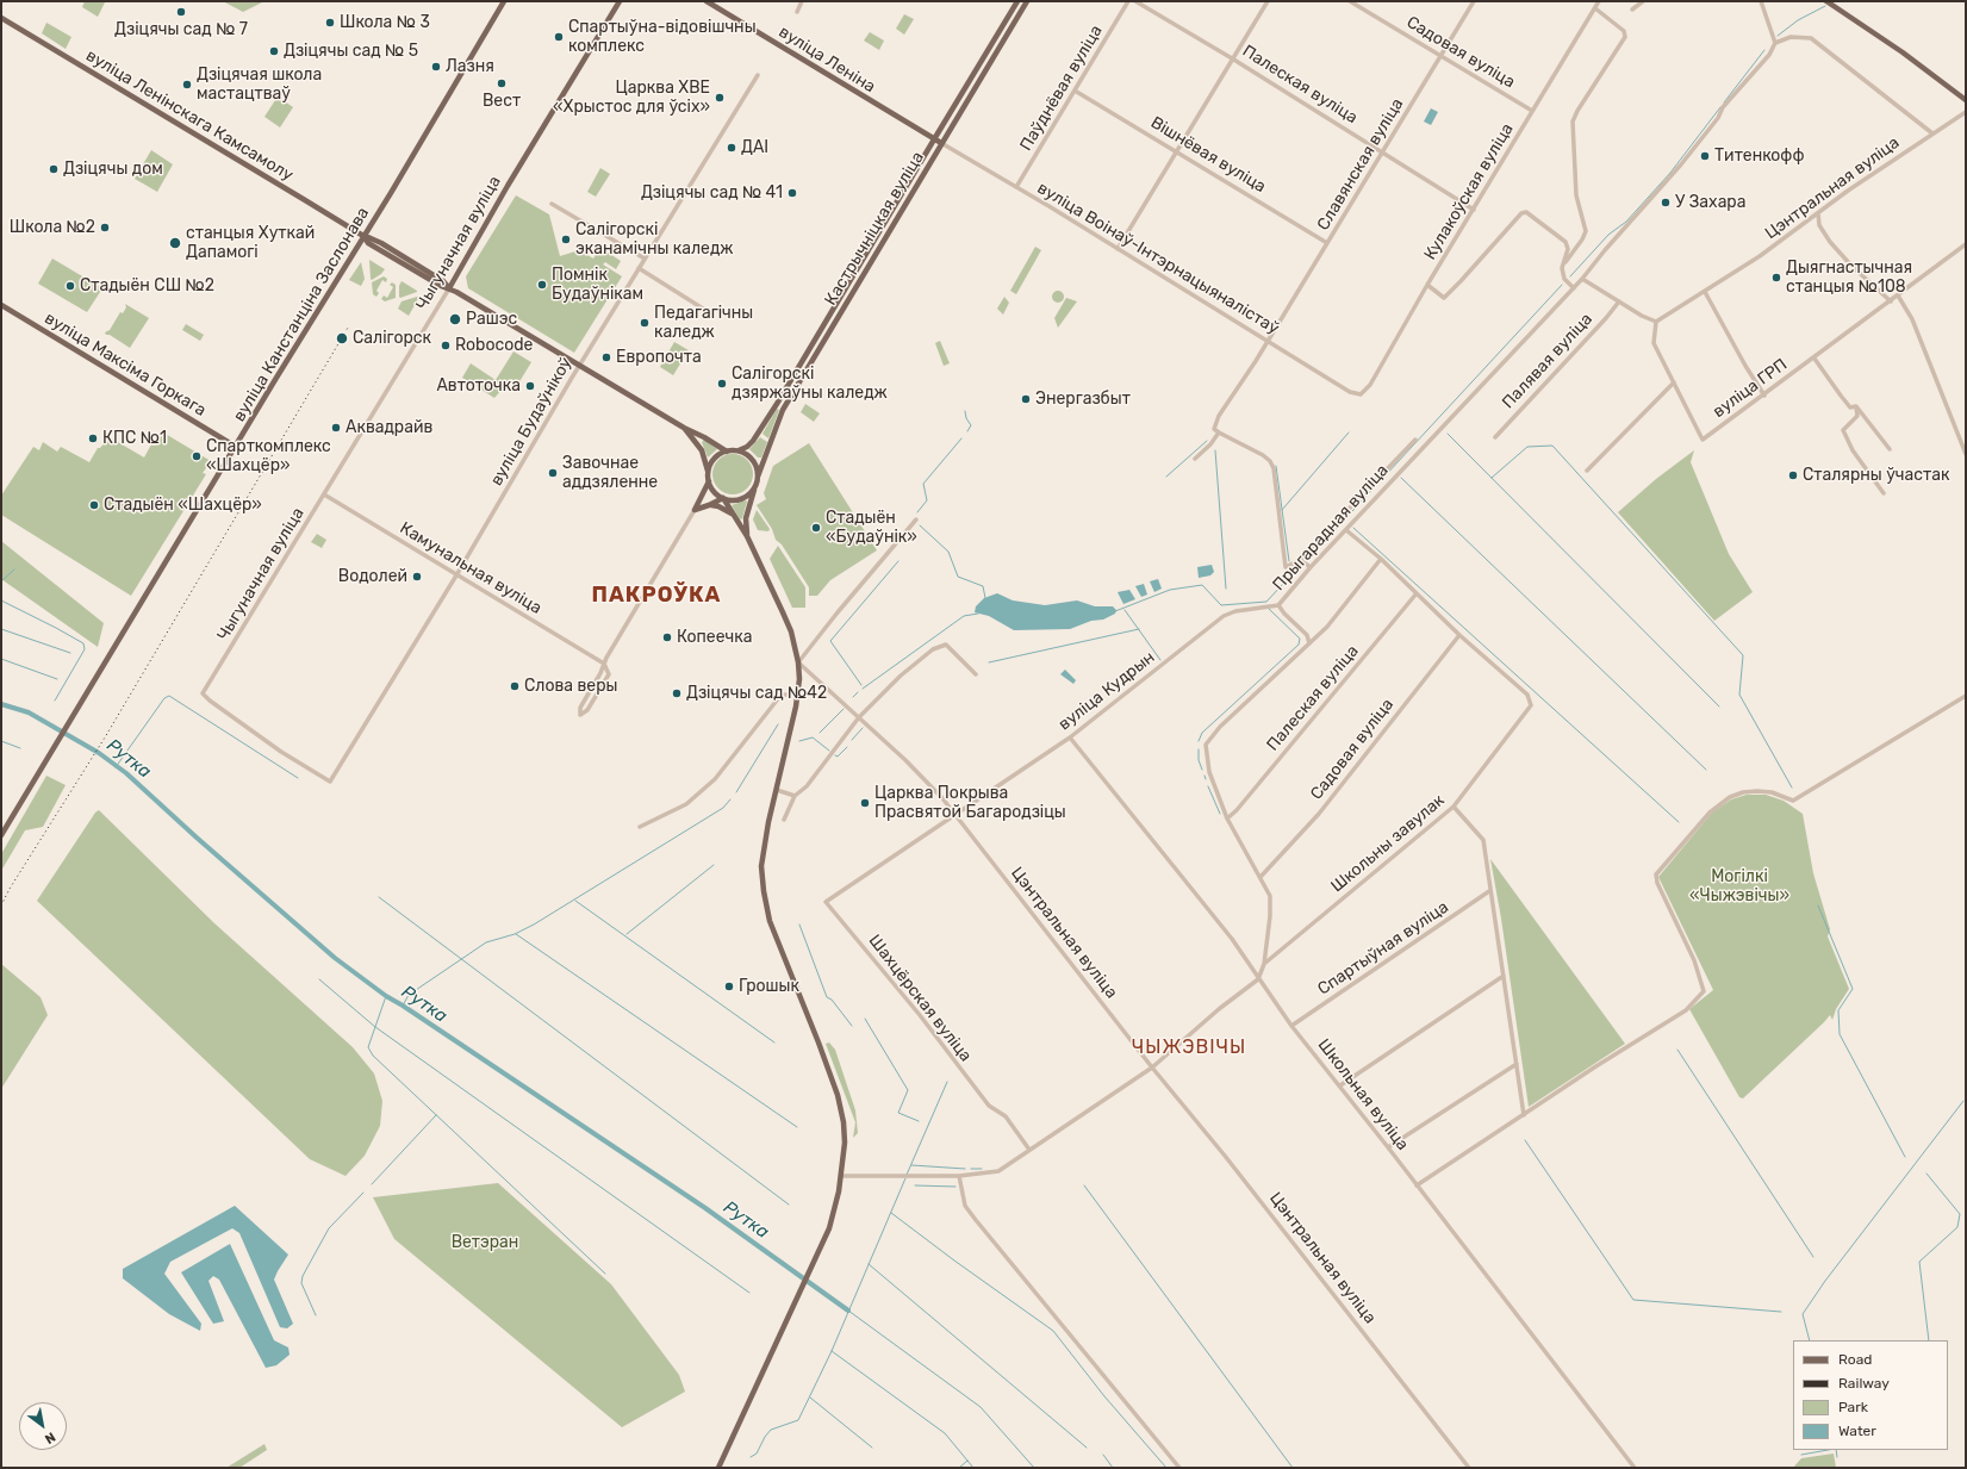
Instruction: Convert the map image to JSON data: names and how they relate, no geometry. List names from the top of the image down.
{
  "streets": {
    "main road": [
      "вуліца Леніна",
      "вуліца Ленінскага Камсамолу",
      "Кастрычніцкая вуліца",
      "Чыгуначная вуліца",
      "вуліца Канстанціна Заслонава",
      "вуліца Максіма Горкага"
    ],
    "street": [
      "Садовая вуліца",
      "Палеская вуліца",
      "Паўднёвая вуліца",
      "Вішнёвая вуліца",
      "Славянская вуліца",
      "Цэнтральная вуліца",
      "Кулакоўская вуліца",
      "вуліца Воінаў-Інтэрнацыяналістаў",
      "Палявая вуліца",
      "вуліца ГРП",
      "вуліца Будаўнікоў",
      "Прыгарадная вуліца",
      "Камунальная вуліца",
      "вуліца Кудрын",
      "Школьны завулак",
      "Спартыўная вуліца",
      "Шахцёрская вуліца",
      "Школьная вуліца"
    ]
  },
  "crossings": [
    ["Садовая вуліца", "Славянская вуліца"],
    ["Садовая вуліца", "Кулакоўская вуліца"],
    ["Садовая вуліца", "Школьны завулак"],
    ["вуліца Леніна", "Кастрычніцкая вуліца"],
    ["вуліца Леніна", "вуліца Воінаў-Інтэрнацыяналістаў"],
    ["Палеская вуліца", "Славянская вуліца"],
    ["Палеская вуліца", "Кулакоўская вуліца"],
    ["Паўднёвая вуліца", "Вішнёвая вуліца"],
    ["Паўднёвая вуліца", "вуліца Воінаў-Інтэрнацыяналістаў"],
    ["вуліца Ленінскага Камсамолу", "Кастрычніцкая вуліца"],
    ["вуліца Ленінскага Камсамолу", "Чыгуначная вуліца"],
    ["вуліца Ленінскага Камсамолу", "вуліца Канстанціна Заслонава"],
    ["вуліца Ленінскага Камсамолу", "вуліца Будаўнікоў"],
    ["Вішнёвая вуліца", "Славянская вуліца"],
    ["Славянская вуліца", "вуліца Воінаў-Інтэрнацыяналістаў"],
    ["Цэнтральная вуліца", "вуліца Кудрын"],
    ["Цэнтральная вуліца", "Шахцёрская вуліца"],
    ["Кулакоўская вуліца", "вуліца Воінаў-Інтэрнацыяналістаў"],
    ["Кастрычніцкая вуліца", "вуліца Воінаў-Інтэрнацыяналістаў"],
    ["Чыгуначная вуліца", "вуліца Будаўнікоў"],
    ["Чыгуначная вуліца", "Камунальная вуліца"],
    ["вуліца Канстанціна Заслонава", "вуліца Максіма Горкага"],
    ["вуліца Будаўнікоў", "Камунальная вуліца"],
    ["Прыгарадная вуліца", "вуліца Кудрын"],
    ["вуліца Кудрын", "Шахцёрская вуліца"],
    ["вуліца Кудрын", "Школьная вуліца"],
    ["Спартыўная вуліца", "Школьная вуліца"]
  ],
  "districts": ["ПАКРОЎКА", "ЧЫЖЭВІЧЫ"],
  "water": ["Рутка"],
  "parks": ["Могілкі «Чыжэвічы»", "Ветэран"],
  "places": [
    "Дзіцячы сад № 7",
    "Школа № 3",
    "Спартыўна-відовішчны комплекс",
    "Дзіцячы сад № 5",
    "Лазня",
    "Вест",
    "Дзіцячая школа мастацтваў",
    "Царква ХВЕ «Хрыстос для ўсіх»",
    "ДАІ",
    "Титенкофф",
    "Дзіцячы дом",
    "Дзіцячы сад № 41",
    "У Захара",
    "Школа №2",
    "Салігорскі эканамічны каледж",
    "станцыя Хуткай Дапамогі",
    "Дыягнастычная станцыя №108",
    "Помнік Будаўнікам",
    "Стадыён СШ №2",
    "Рашэс",
    "Педагагічны каледж",
    "Салігорск",
    "Robocode",
    "Европочта",
    "Салігорскі дзяржаўны каледж",
    "Автоточка",
    "Энергазбыт",
    "Аквадрайв",
    "КПС №1",
    "Спарткомплекс «Шахцёр»",
    "Завочнае аддзяленне",
    "Сталярны ўчастак",
    "Стадыён «Шахцёр»",
    "Стадыён «Будаўнік»",
    "Водолей",
    "Копеечка",
    "Слова веры",
    "Дзіцячы сад №42",
    "Царква Покрыва Прасвятой Багародзіцы",
    "Грошык"
  ],
  "legend": [
    "Road",
    "Railway",
    "Park",
    "Water"
  ],
  "north": "bottom right"
}
